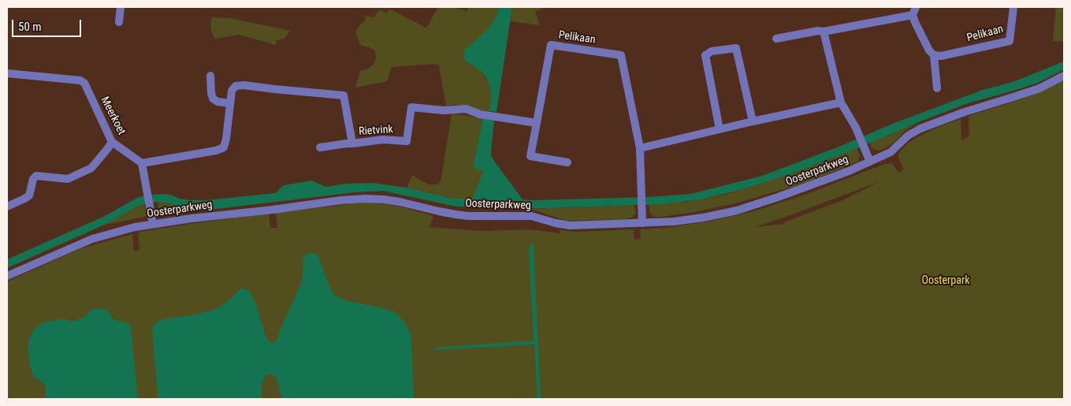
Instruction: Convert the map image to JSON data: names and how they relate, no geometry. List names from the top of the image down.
{
  "streets": {
    "street": [
      "Pelikaan",
      "Meerkoet",
      "Rietvink",
      "Oosterparkweg"
    ]
  },
  "crossings": [
    ["Pelikaan", "Rietvink"],
    ["Pelikaan", "Oosterparkweg"],
    ["Meerkoet", "Rietvink"]
  ],
  "parks": ["Oosterpark"],
  "scale_bar": "50 m"
}
